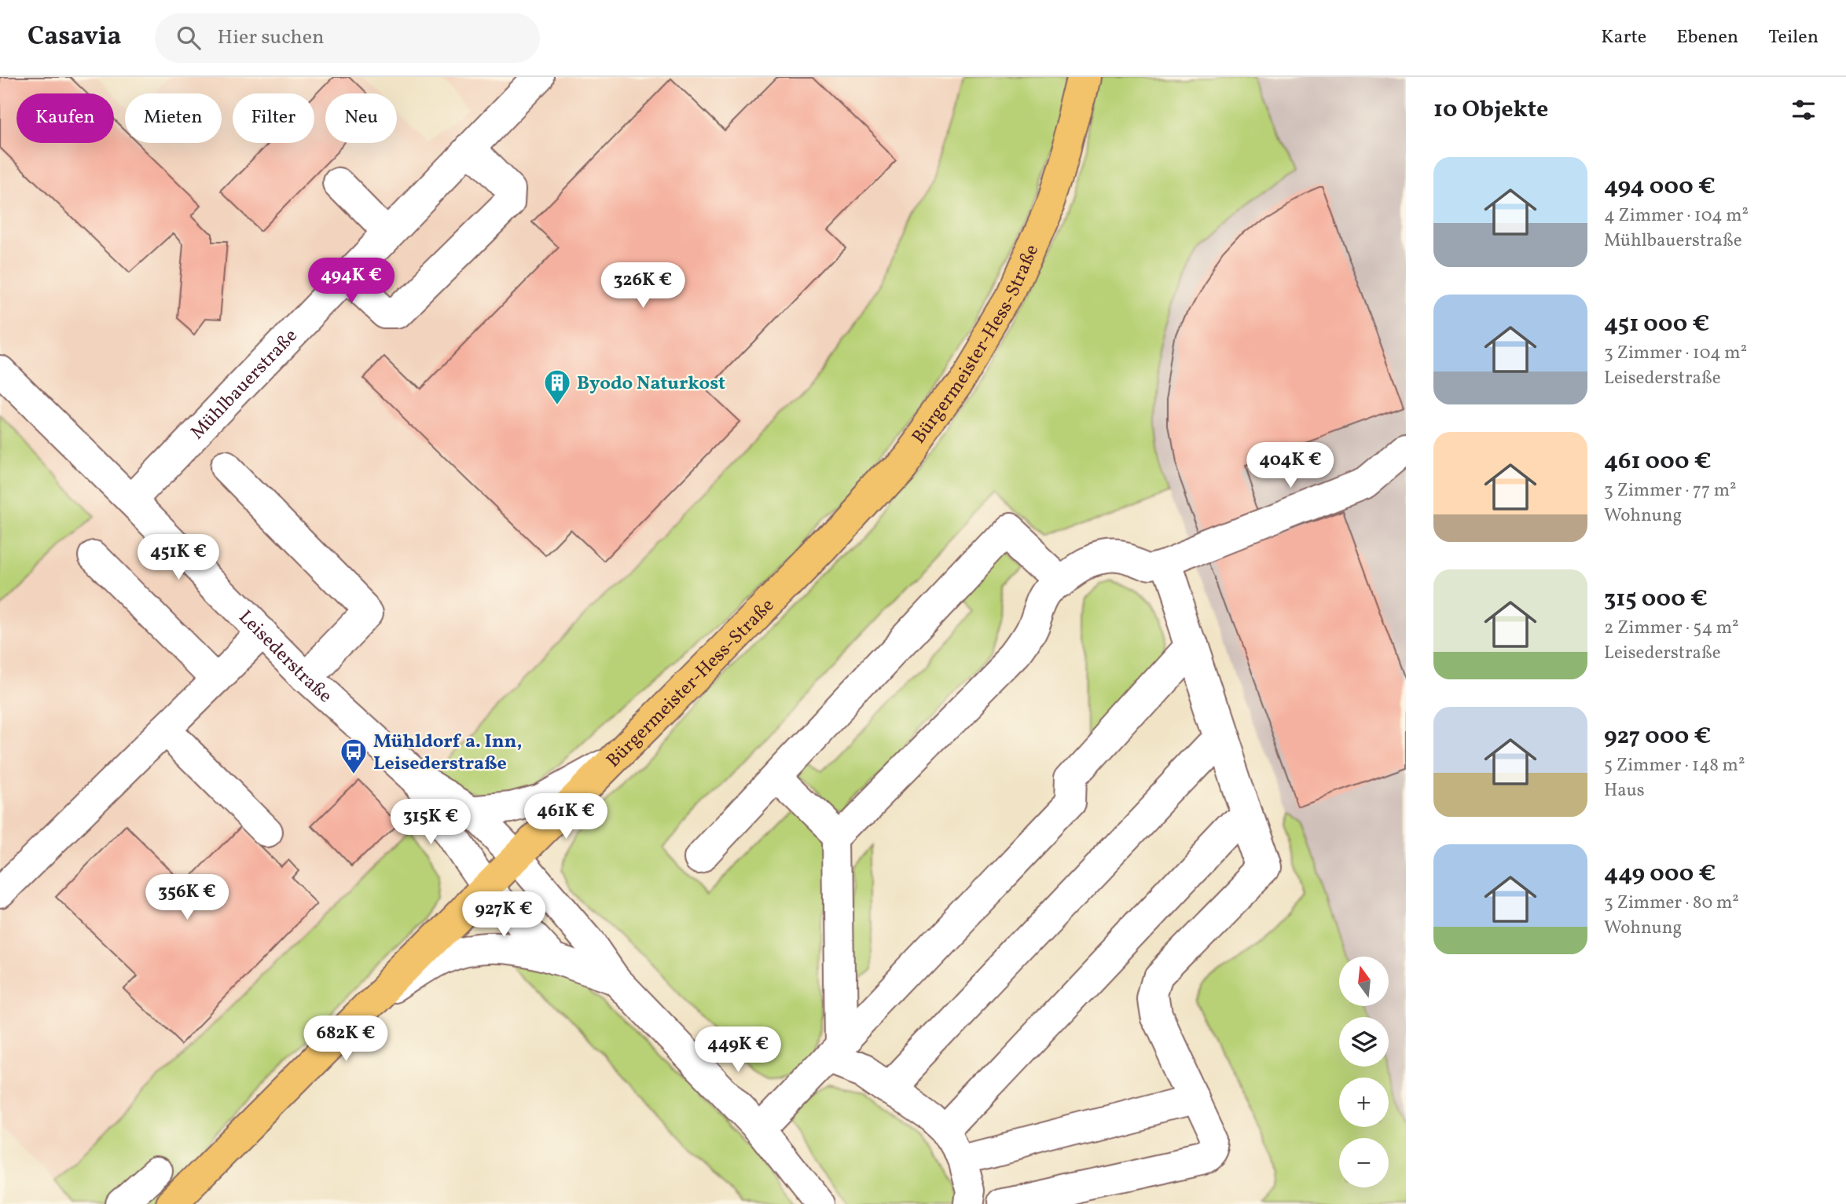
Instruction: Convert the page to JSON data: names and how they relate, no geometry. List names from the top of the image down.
{
  "streets": {
    "main road": ["Bürgermeister-Hess-Straße"],
    "street": ["Mühlbauerstraße", "Leisederstraße"]
  },
  "crossings": [
    ["Bürgermeister-Hess-Straße", "Leisederstraße"],
    ["Mühlbauerstraße", "Leisederstraße"]
  ],
  "places": {
    "building": ["Byodo Naturkost"],
    "bus stop": ["Mühldorf a. Inn, Leisederstraße"]
  },
  "north": "top",
  "page": {
    "header": "Casavia",
    "search": "Hier suchen",
    "nav": ["Karte", "Ebenen", "Teilen"],
    "heading": "10 Objekte",
    "chip": [
      "Kaufen",
      "Mieten",
      "Filter",
      "Neu"
    ],
    "list": [
      {
        "name": "494 000 €",
        "note": "4 Zimmer · 104 m² · Mühlbauerstraße"
      },
      {
        "name": "451 000 €",
        "note": "3 Zimmer · 104 m² · Leisederstraße"
      },
      {
        "name": "461 000 €",
        "note": "3 Zimmer · 77 m² · Wohnung"
      },
      {
        "name": "315 000 €",
        "note": "2 Zimmer · 54 m² · Leisederstraße"
      },
      {
        "name": "927 000 €",
        "note": "5 Zimmer · 148 m² · Haus"
      },
      {
        "name": "449 000 €",
        "note": "3 Zimmer · 80 m² · Wohnung"
      }
    ],
    "price": [
      "494K €",
      "326K €",
      "404K €",
      "451K €",
      "461K €",
      "315K €",
      "356K €",
      "927K €",
      "682K €",
      "449K €"
    ],
    "map_buttons": ["+", "−"]
  }
}
